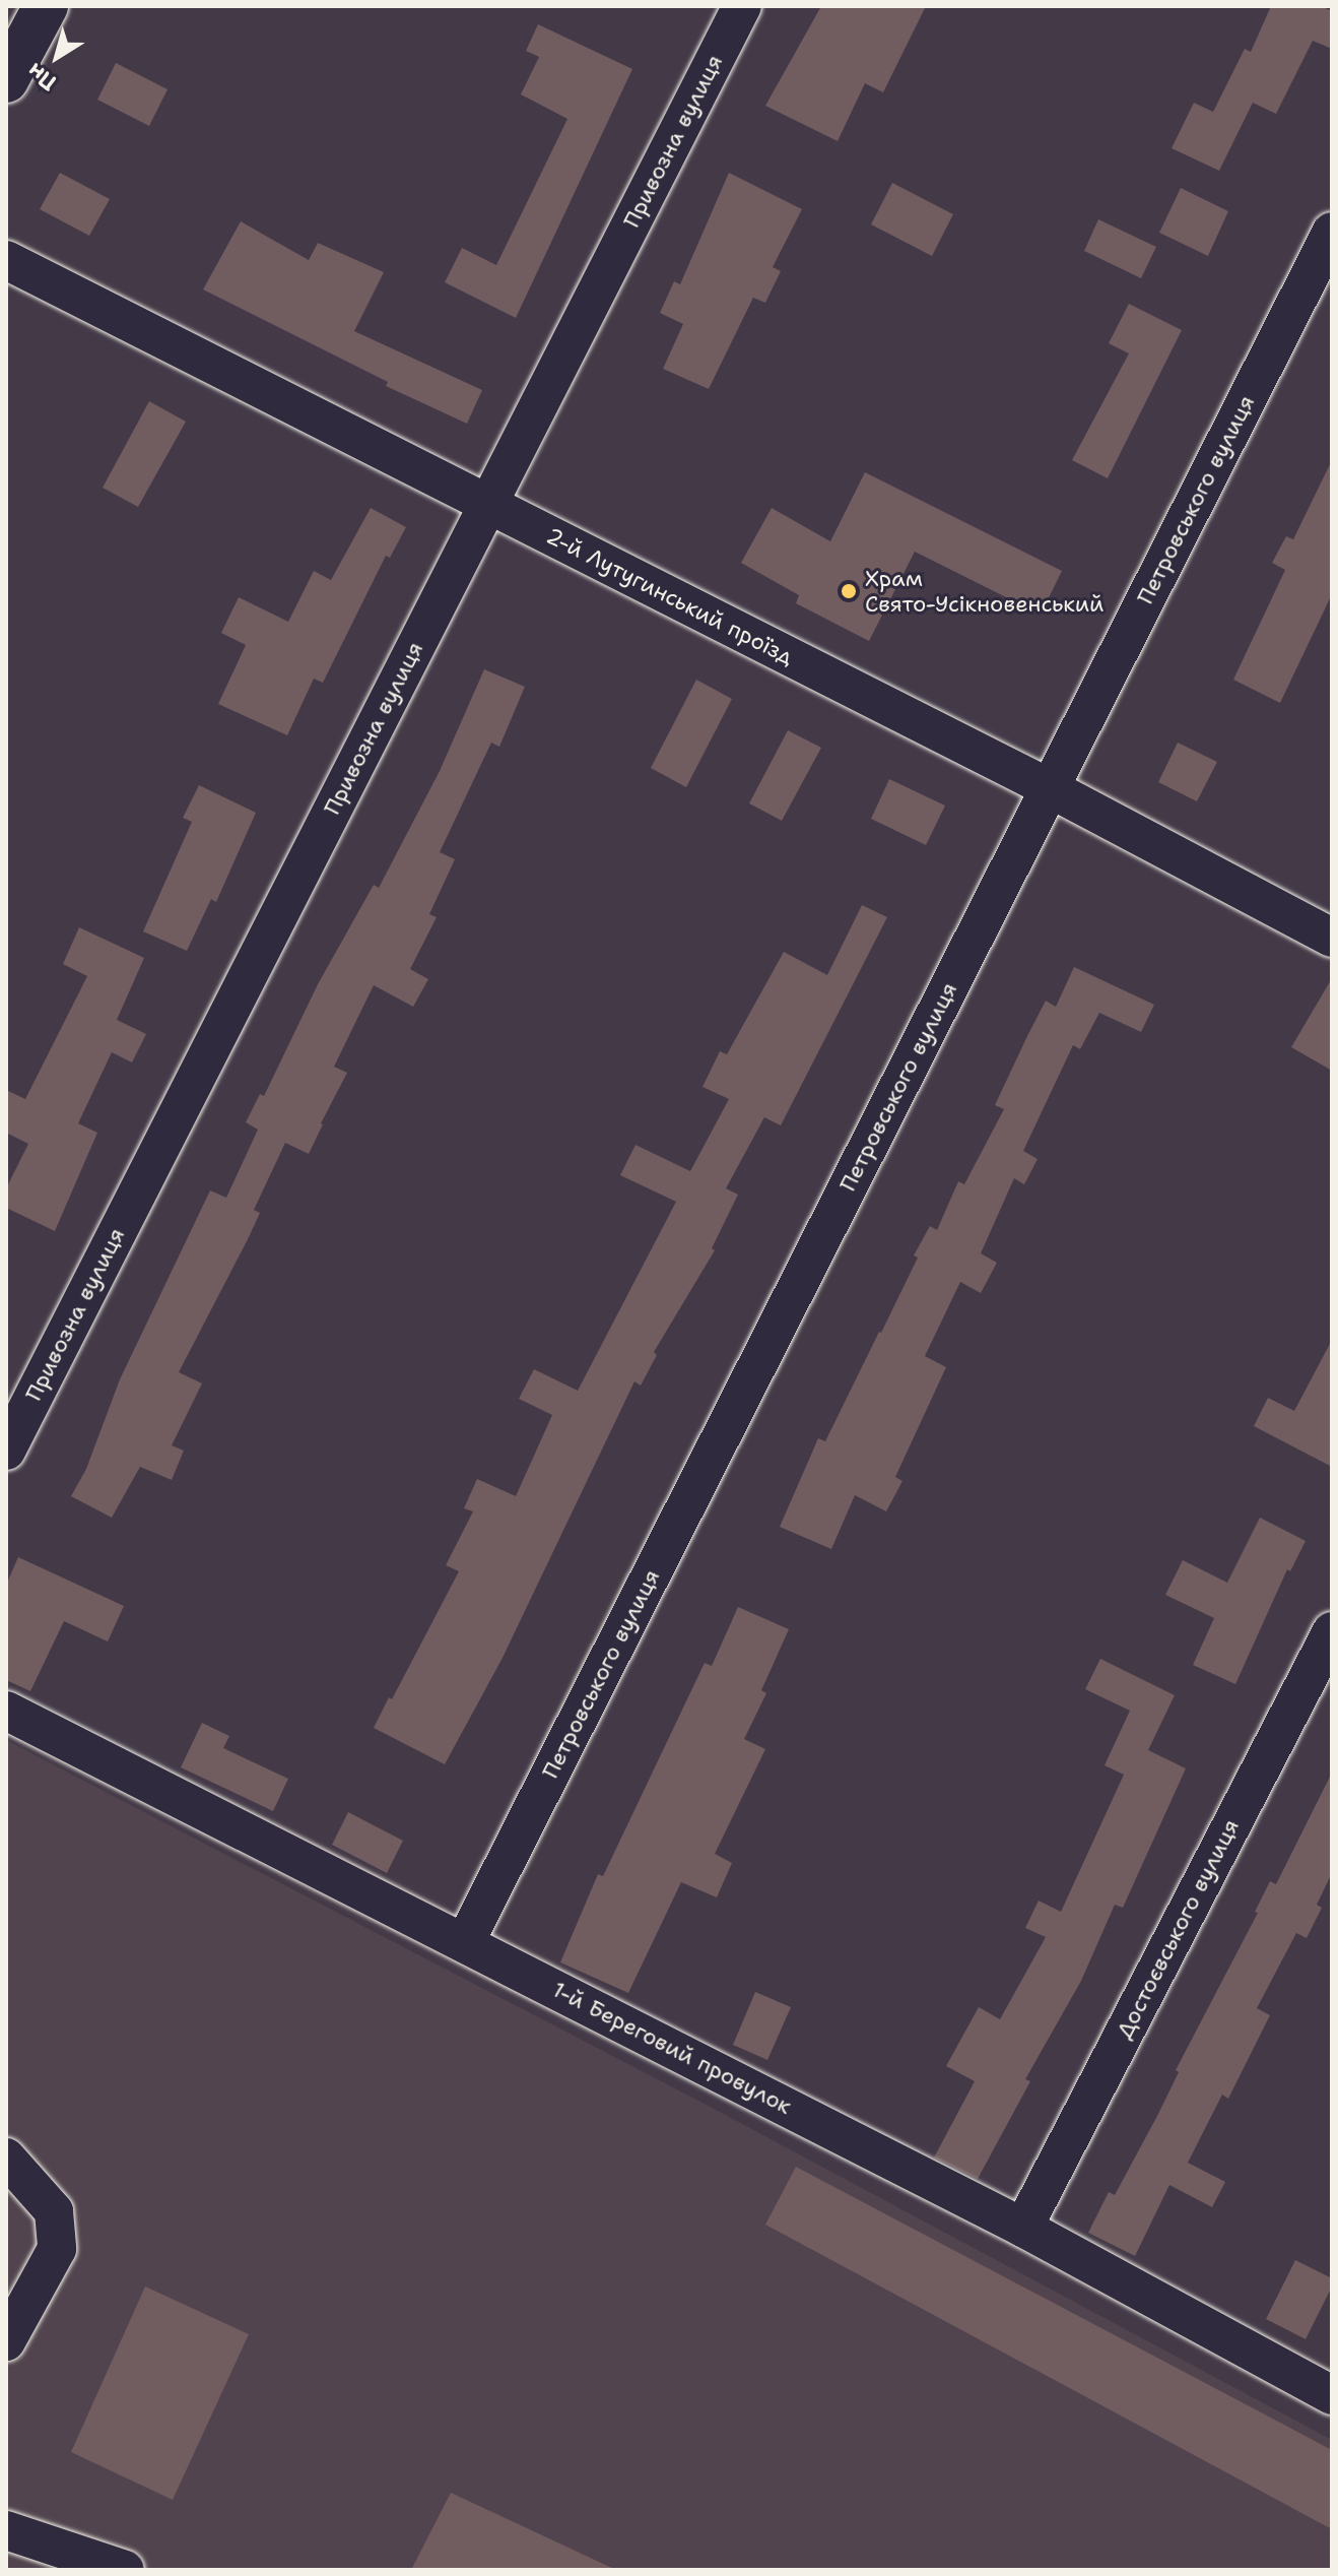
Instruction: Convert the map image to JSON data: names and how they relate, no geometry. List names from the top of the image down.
{
  "streets": {
    "street": [
      "Привозна вулиця",
      "Петровського вулиця",
      "2-й Лутугинський проїзд",
      "Достоєвського вулиця",
      "1-й Береговий провулок"
    ]
  },
  "crossings": [
    ["Привозна вулиця", "2-й Лутугинський проїзд"],
    ["Петровського вулиця", "2-й Лутугинський проїзд"],
    ["Петровського вулиця", "1-й Береговий провулок"],
    ["Достоєвського вулиця", "1-й Береговий провулок"]
  ],
  "places": ["Храм Свято-Усікновенський"],
  "north": "bottom left"
}
